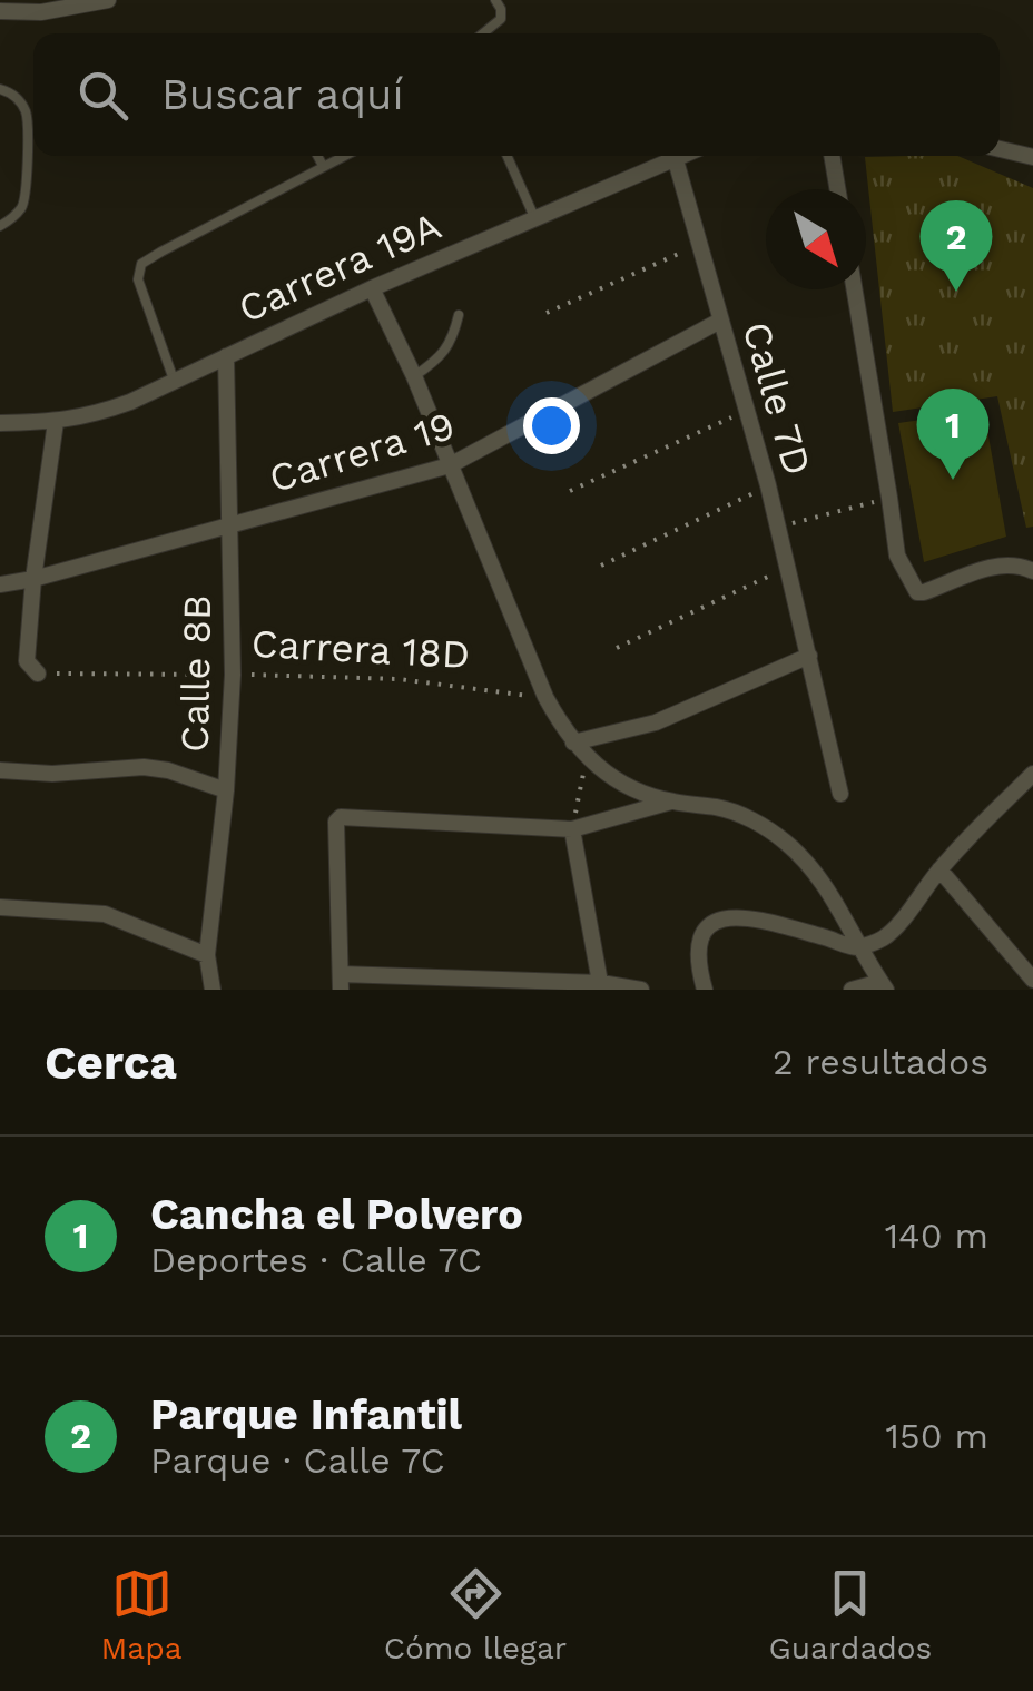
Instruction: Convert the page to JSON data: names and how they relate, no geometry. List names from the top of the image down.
{
  "streets": {
    "street": [
      "Carrera 19A",
      "Calle 7D",
      "Carrera 19",
      "Calle 8B"
    ],
    "path": ["Carrera 18D"]
  },
  "crossings": [
    ["Carrera 19A", "Calle 7D"],
    ["Carrera 19A", "Calle 8B"],
    ["Calle 7D", "Carrera 19"],
    ["Carrera 19", "Calle 8B"],
    ["Carrera 18D", "Calle 8B"]
  ],
  "north": "bottom right",
  "page": {
    "search": "Buscar aquí",
    "pins": ["2", "1"],
    "heading": ["Cerca", "2 resultados"],
    "list": [
      {
        "mark": "1",
        "name": "Cancha el Polvero",
        "note": "Deportes · Calle 7C",
        "value": "140 m"
      },
      {
        "mark": "2",
        "name": "Parque Infantil",
        "note": "Parque · Calle 7C",
        "value": "150 m"
      }
    ],
    "nav": ["Mapa", "Cómo llegar", "Guardados"]
  }
}
